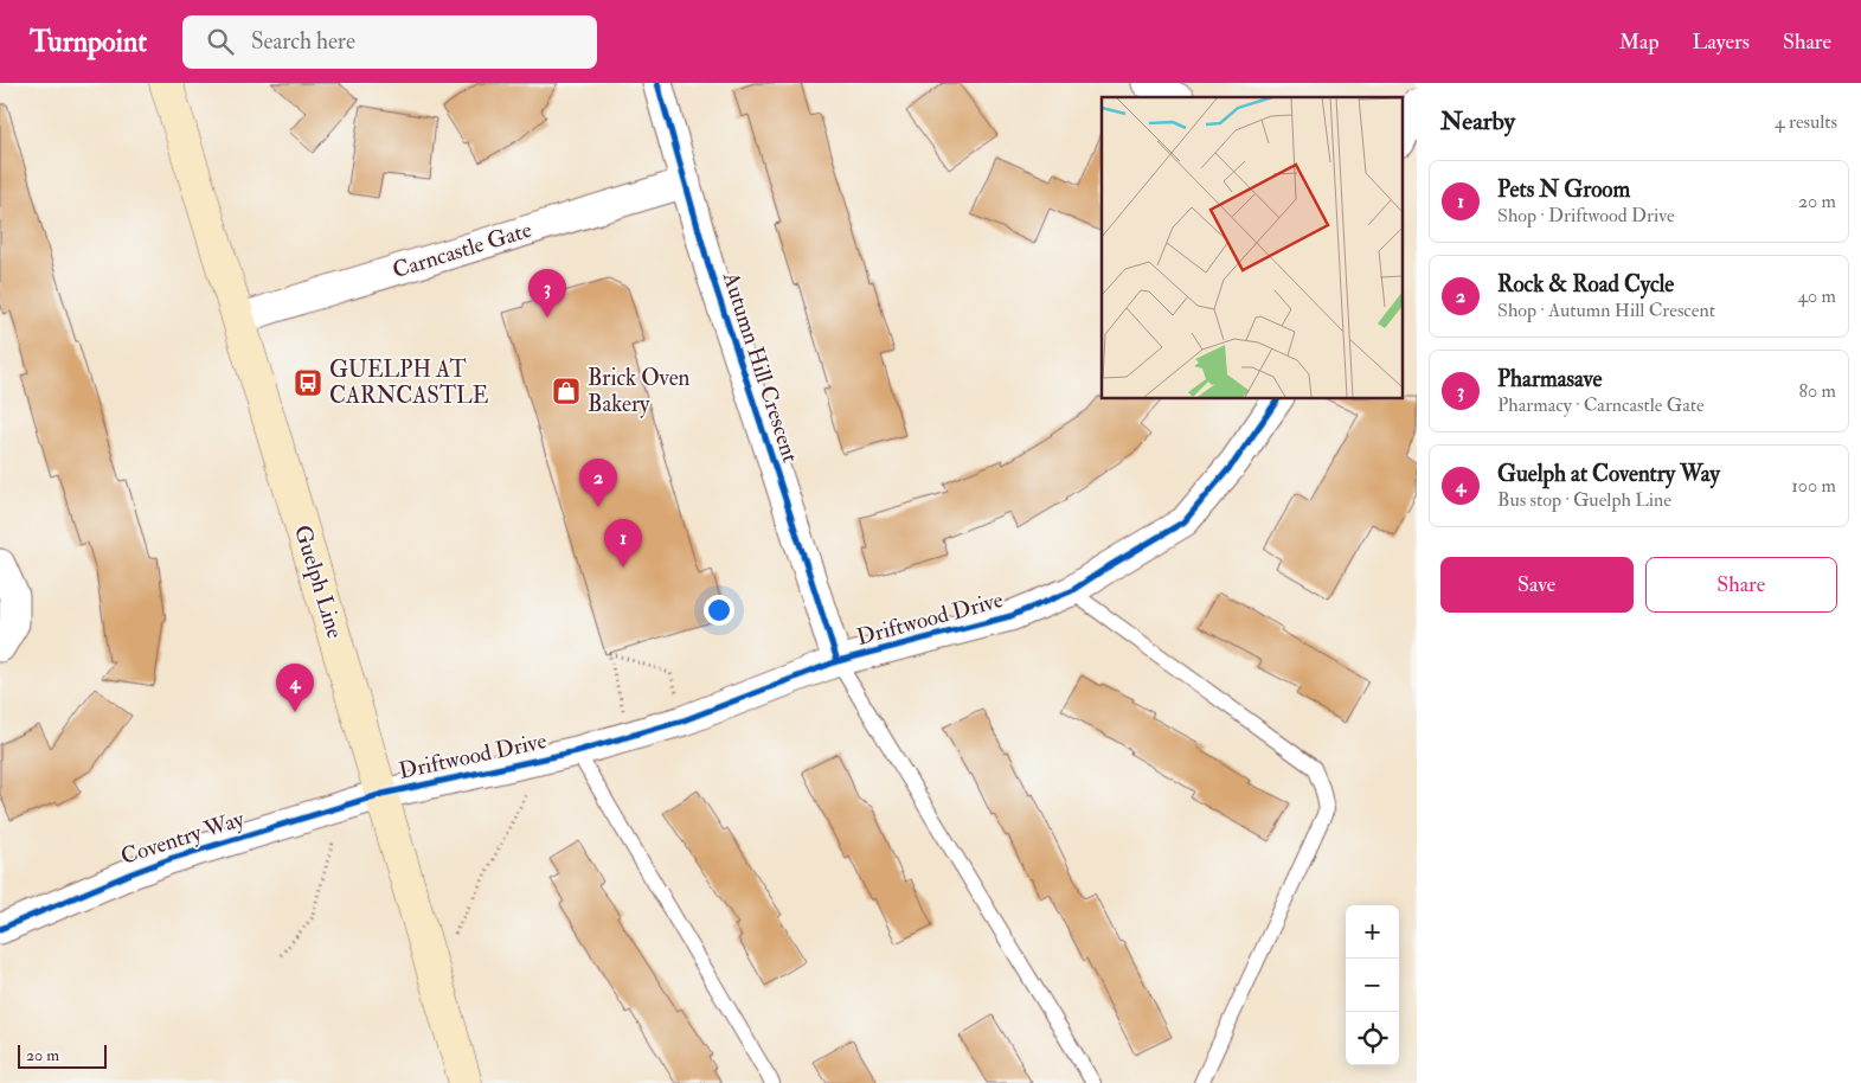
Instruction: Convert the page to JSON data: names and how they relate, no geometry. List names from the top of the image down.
{
  "streets": {
    "main road": ["Guelph Line"],
    "street": [
      "Carncastle Gate",
      "Autumn Hill Crescent",
      "Driftwood Drive",
      "Coventry Way"
    ]
  },
  "crossings": [
    ["Carncastle Gate", "Autumn Hill Crescent"],
    ["Carncastle Gate", "Guelph Line"],
    ["Autumn Hill Crescent", "Driftwood Drive"],
    ["Guelph Line", "Driftwood Drive"],
    ["Guelph Line", "Coventry Way"],
    ["Driftwood Drive", "Coventry Way"]
  ],
  "places": {
    "bus stop": ["GUELPH AT CARNCASTLE"],
    "shop": ["Brick Oven Bakery"]
  },
  "scale_bar": "20 m",
  "page": {
    "header": "Turnpoint",
    "search": "Search here",
    "nav": ["Map", "Layers", "Share"],
    "heading": ["Nearby", "4 results"],
    "list": [
      {
        "mark": "1",
        "name": "Pets N Groom",
        "note": "Shop · Driftwood Drive",
        "value": "20 m"
      },
      {
        "mark": "2",
        "name": "Rock & Road Cycle",
        "note": "Shop · Autumn Hill Crescent",
        "value": "40 m"
      },
      {
        "mark": "3",
        "name": "Pharmasave",
        "note": "Pharmacy · Carncastle Gate",
        "value": "80 m"
      },
      {
        "mark": "4",
        "name": "Guelph at Coventry Way",
        "note": "Bus stop · Guelph Line",
        "value": "100 m"
      }
    ],
    "pins": [
      "3",
      "2",
      "1",
      "4"
    ],
    "buttons": ["Save", "Share"],
    "map_buttons": ["+", "−"],
    "scale": "20 m"
  }
}
